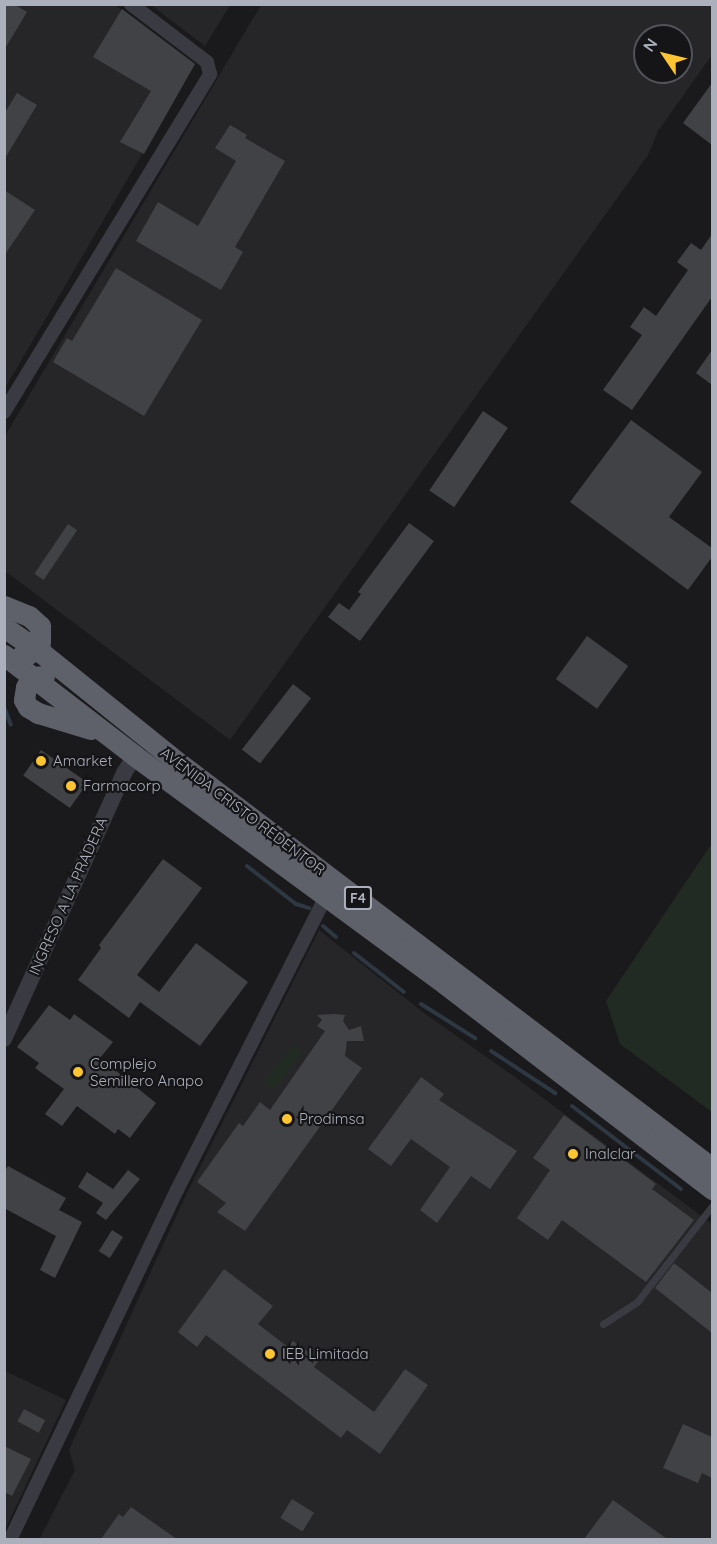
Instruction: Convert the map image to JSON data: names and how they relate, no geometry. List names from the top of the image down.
{
  "streets": {
    "highway": ["AVENIDA CRISTO REDENTOR", "F4"],
    "street": ["INGRESO A LA PRADERA"]
  },
  "crossings": [
    ["AVENIDA CRISTO REDENTOR", "INGRESO A LA PRADERA"]
  ],
  "places": [
    "Amarket",
    "Farmacorp",
    "Complejo Semillero Anapo",
    "Prodimsa",
    "Inalclar",
    "IEB Limitada"
  ],
  "north": "top left"
}
